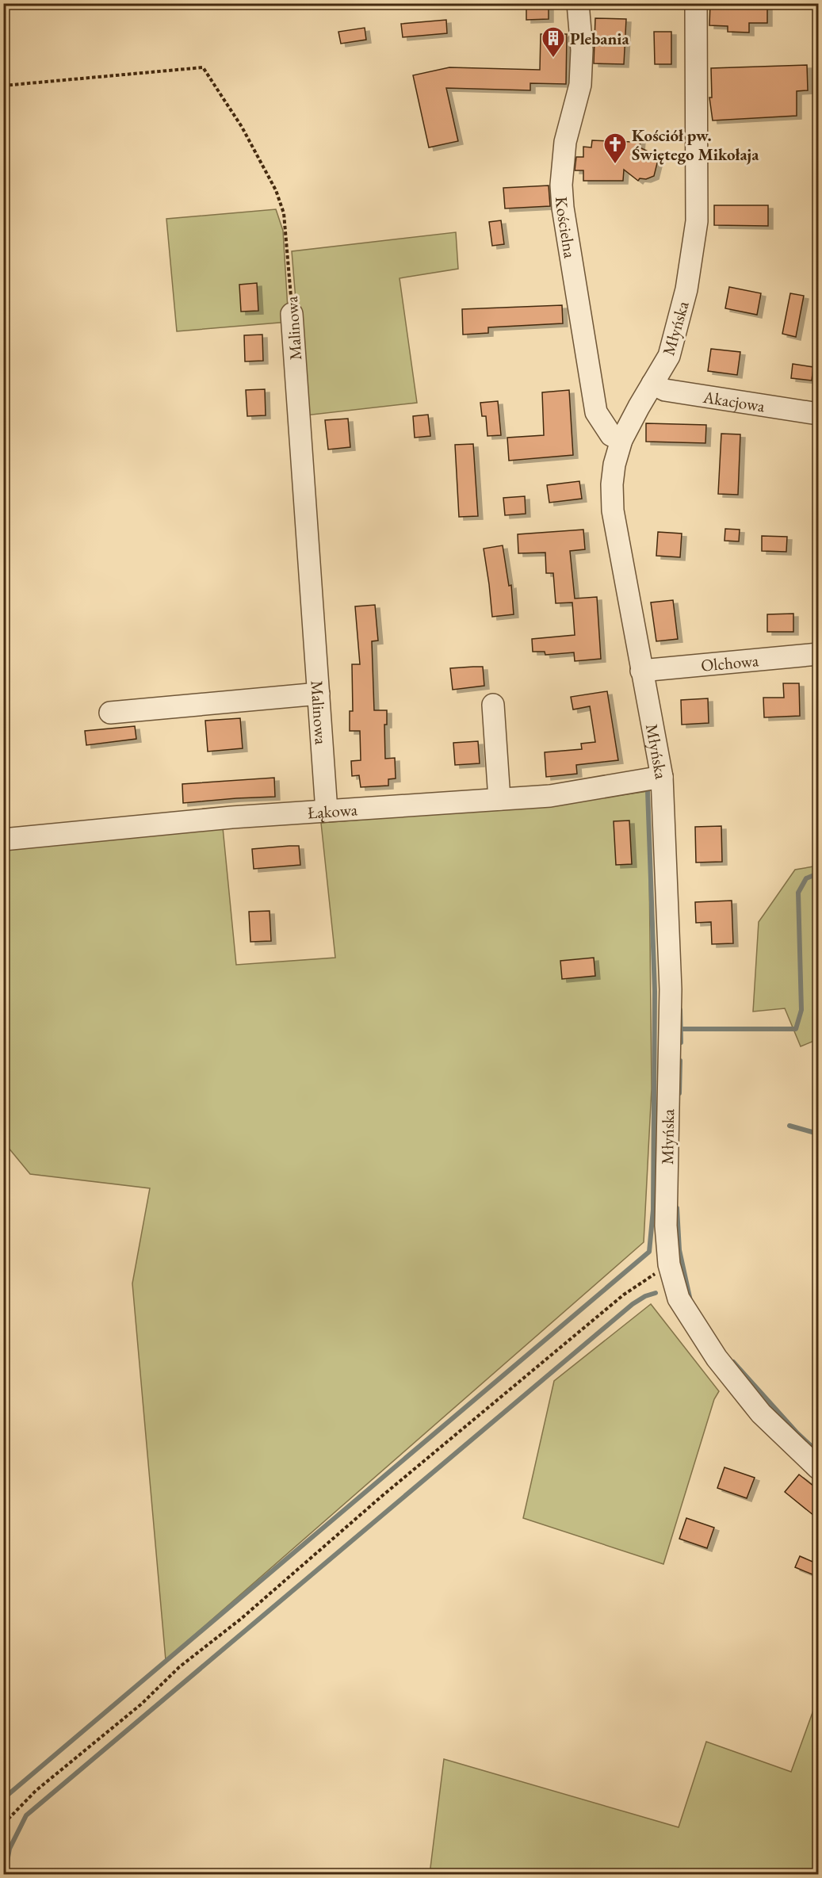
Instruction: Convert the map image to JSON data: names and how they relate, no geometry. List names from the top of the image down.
{
  "streets": {
    "street": [
      "Kościelna",
      "Malinowa",
      "Młyńska",
      "Akacjowa",
      "Olchowa",
      "Łąkowa"
    ]
  },
  "crossings": [
    ["Kościelna", "Młyńska"],
    ["Malinowa", "Łąkowa"],
    ["Młyńska", "Akacjowa"],
    ["Młyńska", "Olchowa"],
    ["Młyńska", "Łąkowa"]
  ],
  "places": {
    "building": ["Plebania"],
    "church": ["Kościół pw. Świętego Mikołaja"]
  }
}
